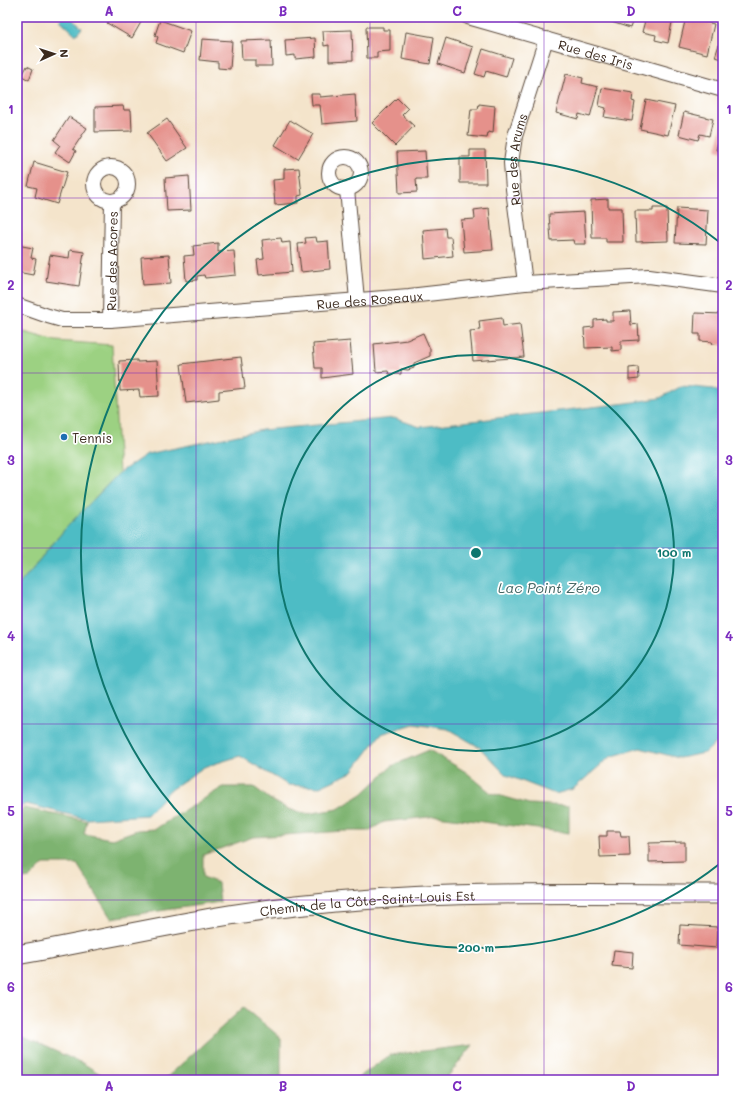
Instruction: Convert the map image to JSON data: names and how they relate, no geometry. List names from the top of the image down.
{
  "streets": {
    "street": [
      "Rue des Iris",
      "Rue des Arums",
      "Rue des Acores",
      "Rue des Roseaux",
      "Chemin de la Côte-Saint-Louis Est"
    ]
  },
  "crossings": [
    ["Rue des Iris", "Rue des Arums"],
    ["Rue des Arums", "Rue des Roseaux"],
    ["Rue des Acores", "Rue des Roseaux"]
  ],
  "water": ["Lac Point Zéro"],
  "places": ["Tennis"],
  "north": "right",
  "grid": {
    "columns": [
      "A",
      "B",
      "C",
      "D"
    ],
    "rows": [
      "1",
      "2",
      "3",
      "4",
      "5",
      "6"
    ]
  },
  "rings": ["100 m", "200 m"]
}
